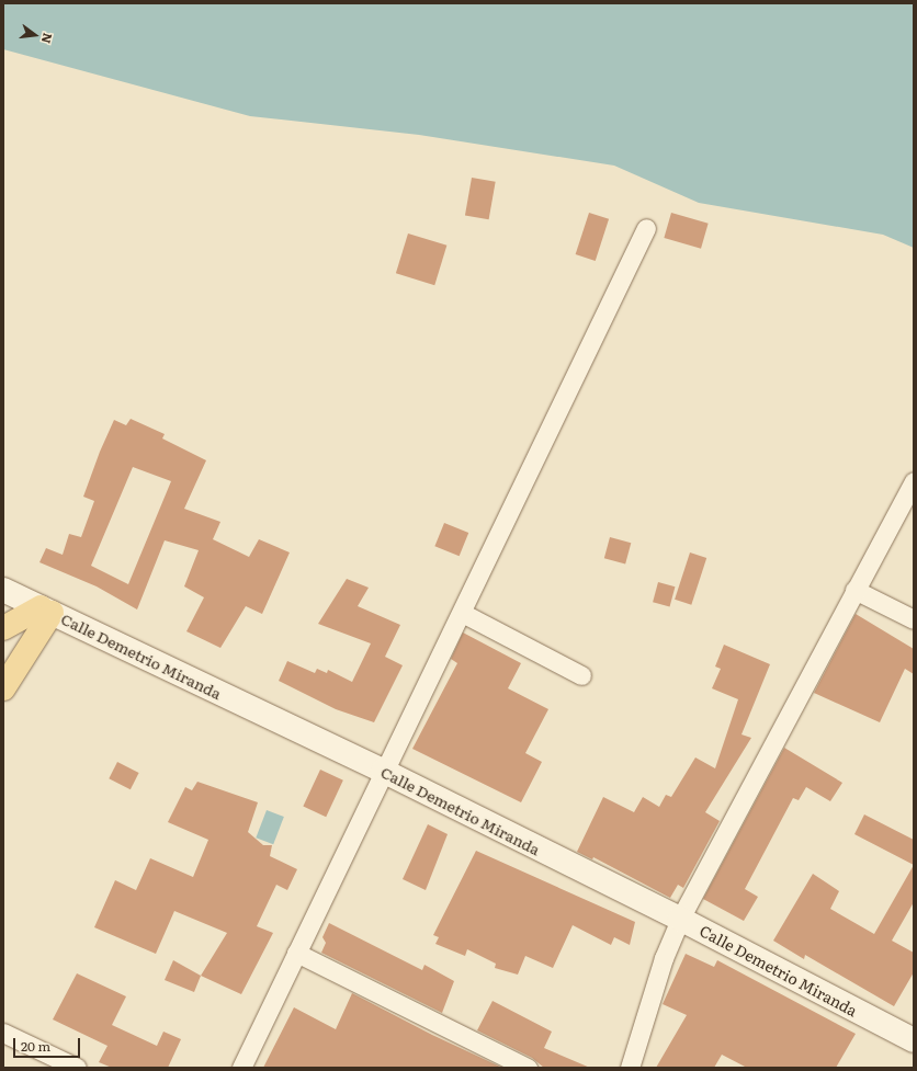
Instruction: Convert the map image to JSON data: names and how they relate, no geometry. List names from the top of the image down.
{
  "streets": {
    "main road": ["Calle Demetrio Miranda"]
  },
  "scale_bar": "20 m",
  "north": "right"
}
